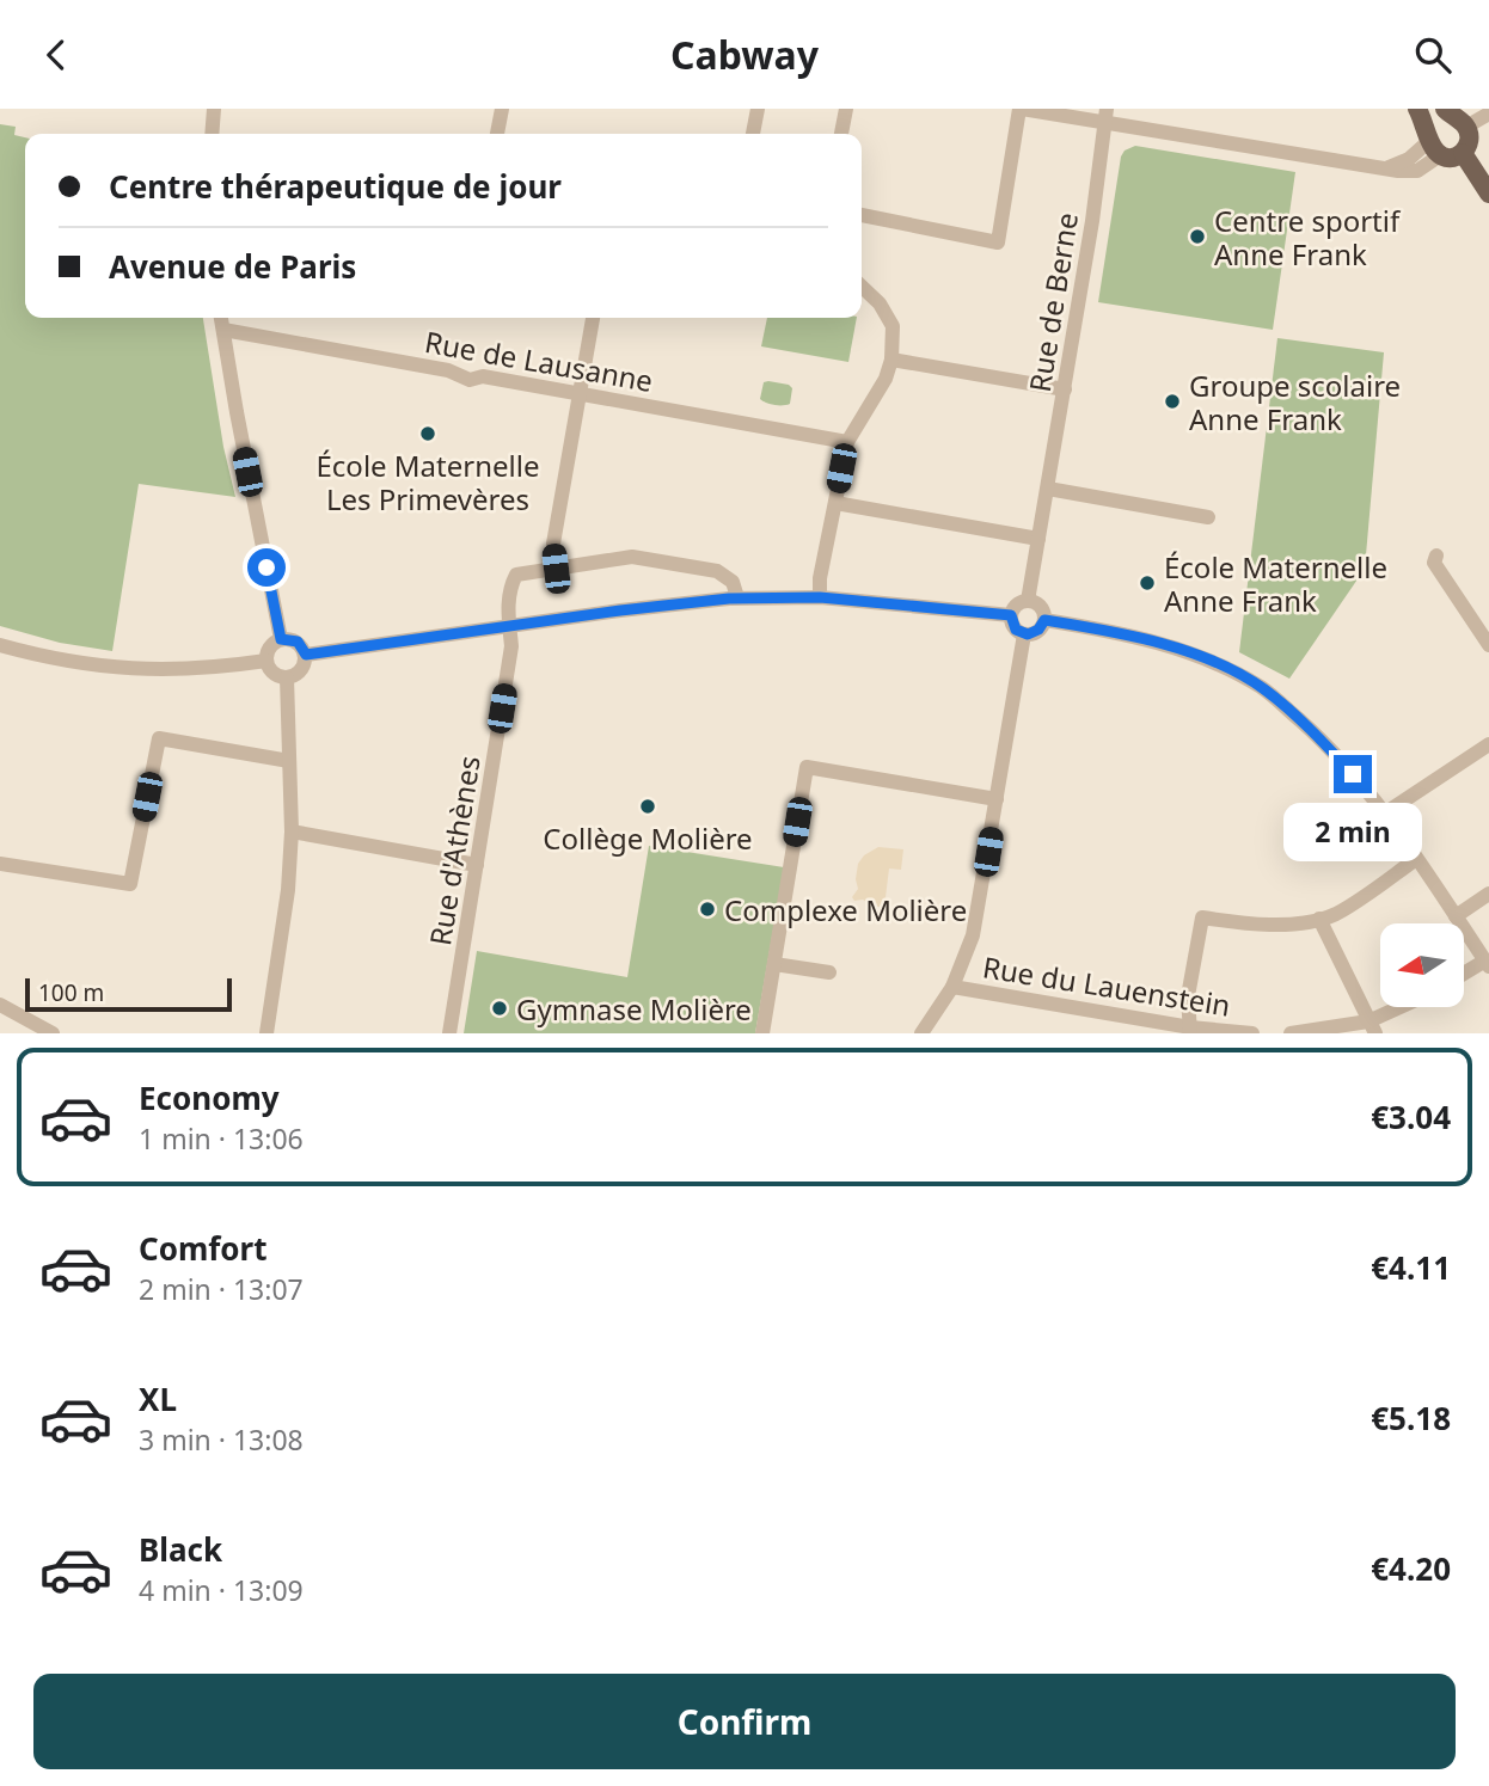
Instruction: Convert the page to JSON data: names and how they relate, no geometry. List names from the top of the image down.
{
  "streets": {
    "street": [
      "Rue de Berne",
      "Rue de Lausanne",
      "Rue d'Athènes",
      "Rue du Lauenstein"
    ]
  },
  "places": [
    "Centre sportif Anne Frank",
    "Groupe scolaire Anne Frank",
    "École Maternelle Les Primevères",
    "École Maternelle Anne Frank",
    "Collège Molière",
    "Complexe Molière",
    "Gymnase Molière"
  ],
  "scale_bar": "100 m",
  "north": "left",
  "page": {
    "header": "Cabway",
    "banner": ["Centre thérapeutique de jour", "Avenue de Paris"],
    "bubble": "2 min",
    "scale": "100 m",
    "list": [
      {
        "name": "Economy",
        "note": "1 min · 13:06",
        "value": "€3.04"
      },
      {
        "name": "Comfort",
        "note": "2 min · 13:07",
        "value": "€4.11"
      },
      {
        "name": "XL",
        "note": "3 min · 13:08",
        "value": "€5.18"
      },
      {
        "name": "Black",
        "note": "4 min · 13:09",
        "value": "€4.20"
      }
    ],
    "buttons": "Confirm"
  }
}
